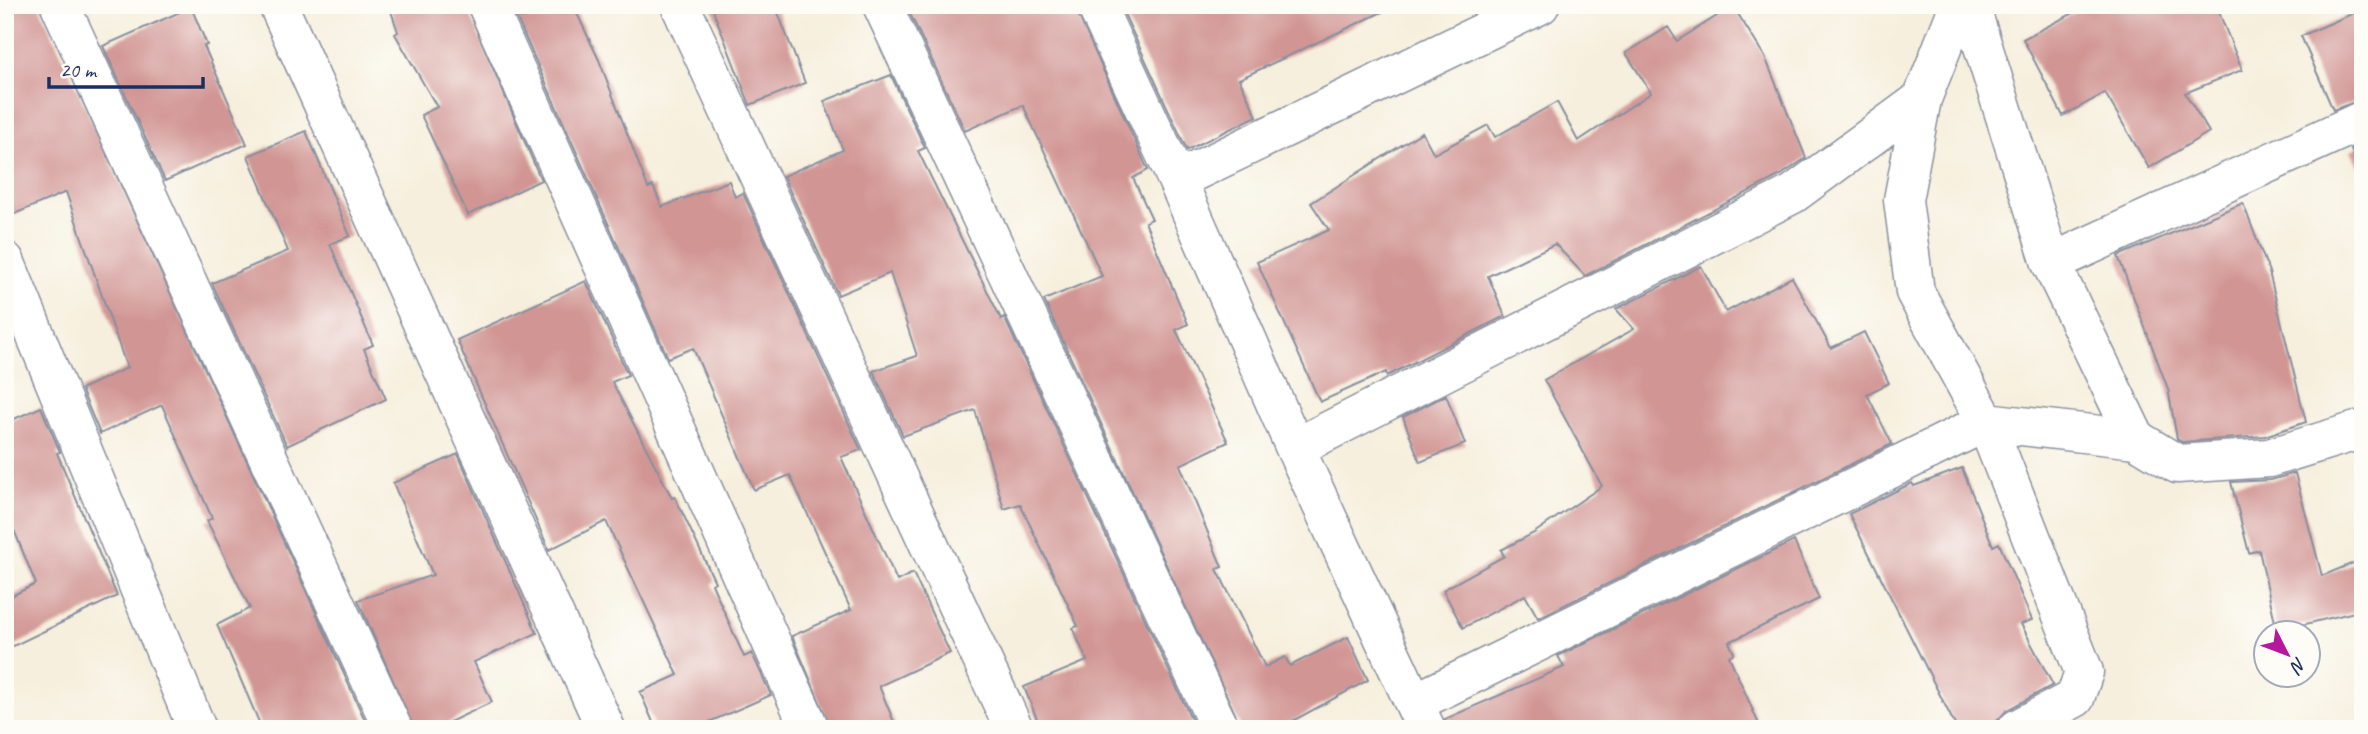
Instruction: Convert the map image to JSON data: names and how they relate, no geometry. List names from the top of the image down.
{
  "scale_bar": "20 m",
  "north": "bottom right"
}
